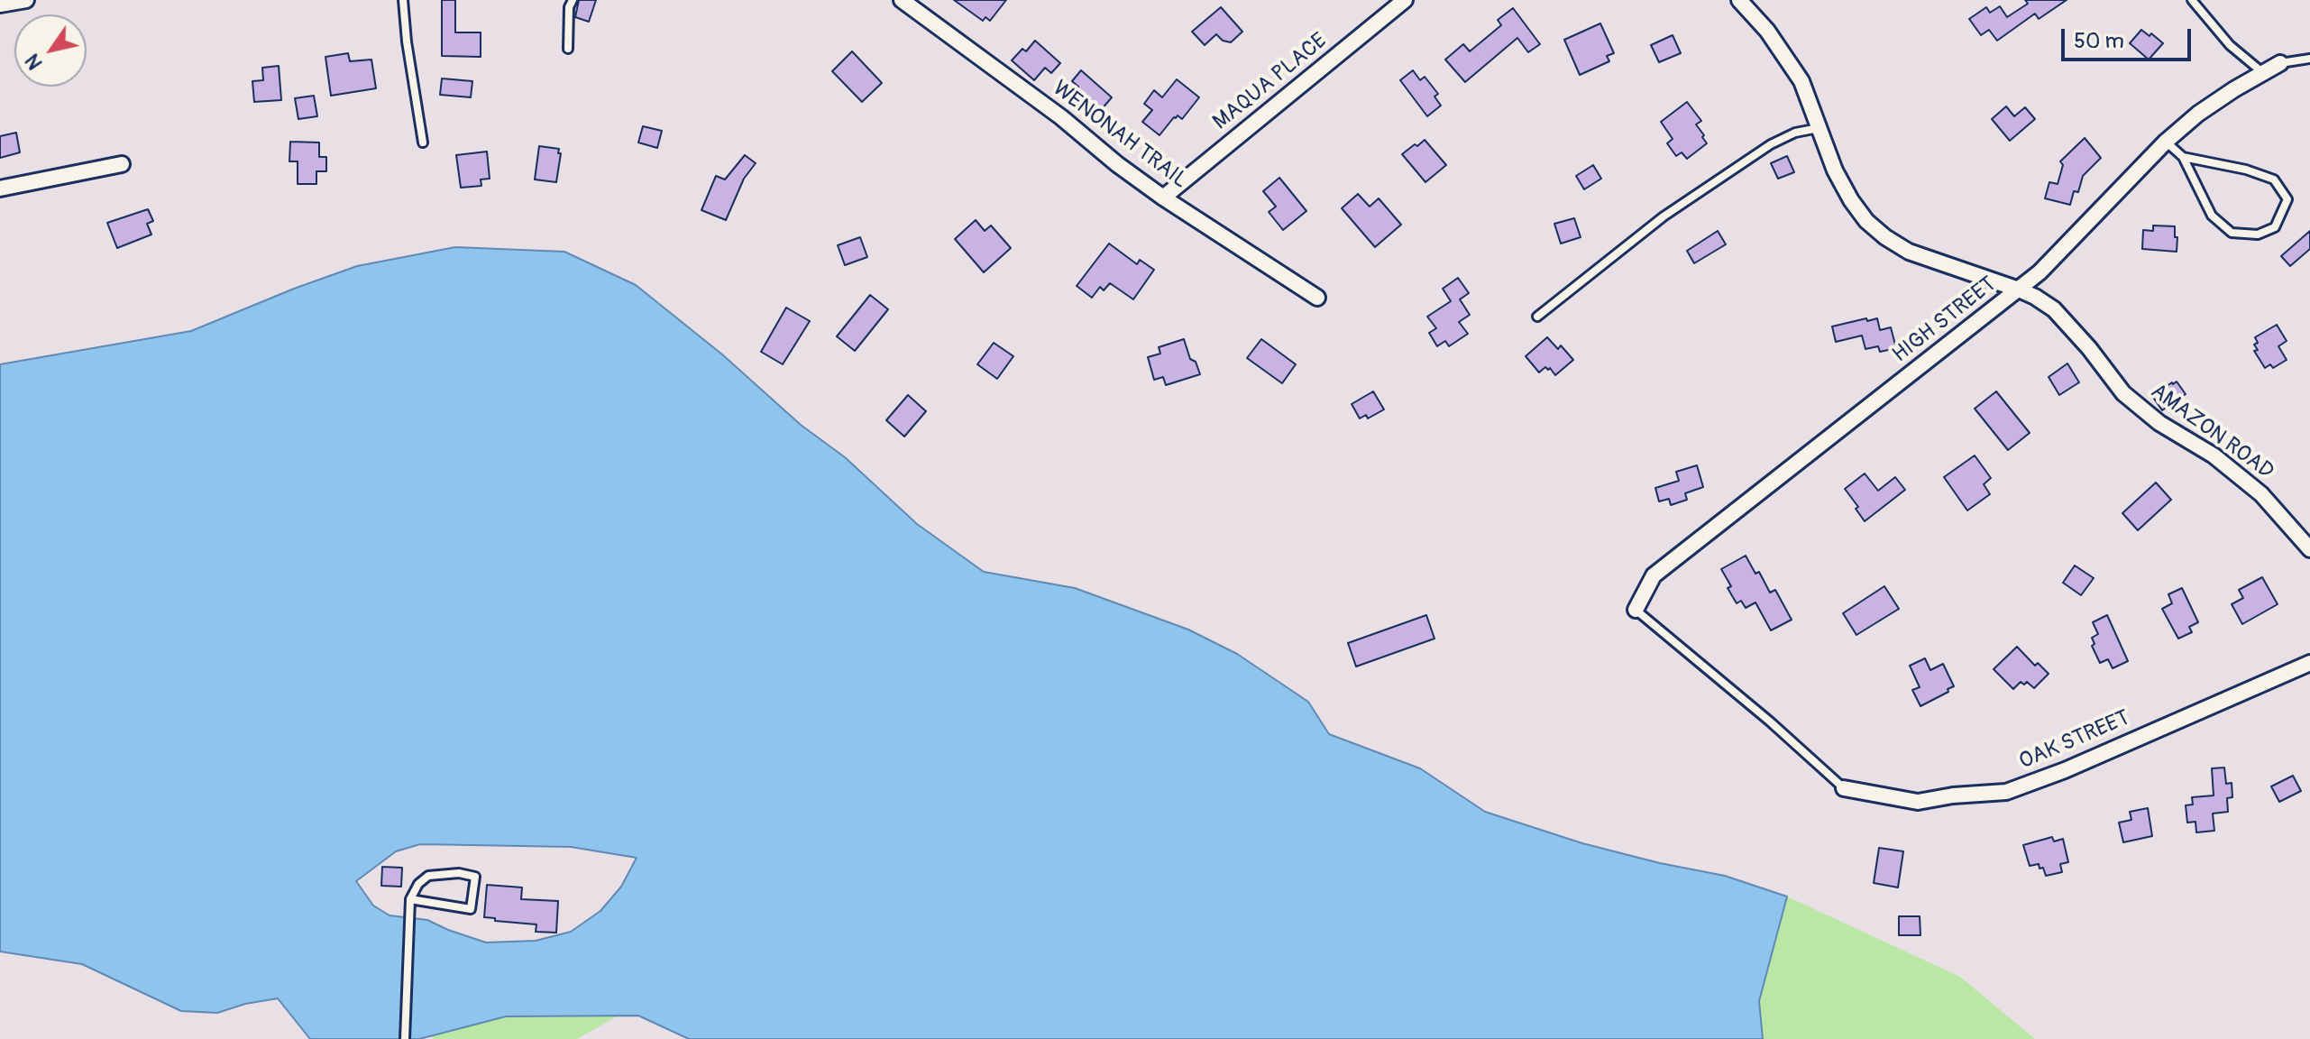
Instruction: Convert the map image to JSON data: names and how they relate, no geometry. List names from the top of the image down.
{
  "streets": {
    "street": [
      "MAQUA PLACE",
      "WENONAH TRAIL",
      "HIGH STREET",
      "AMAZON ROAD",
      "OAK STREET"
    ]
  },
  "crossings": [
    ["MAQUA PLACE", "WENONAH TRAIL"],
    ["HIGH STREET", "AMAZON ROAD"]
  ],
  "scale_bar": "50 m",
  "north": "bottom left"
}
